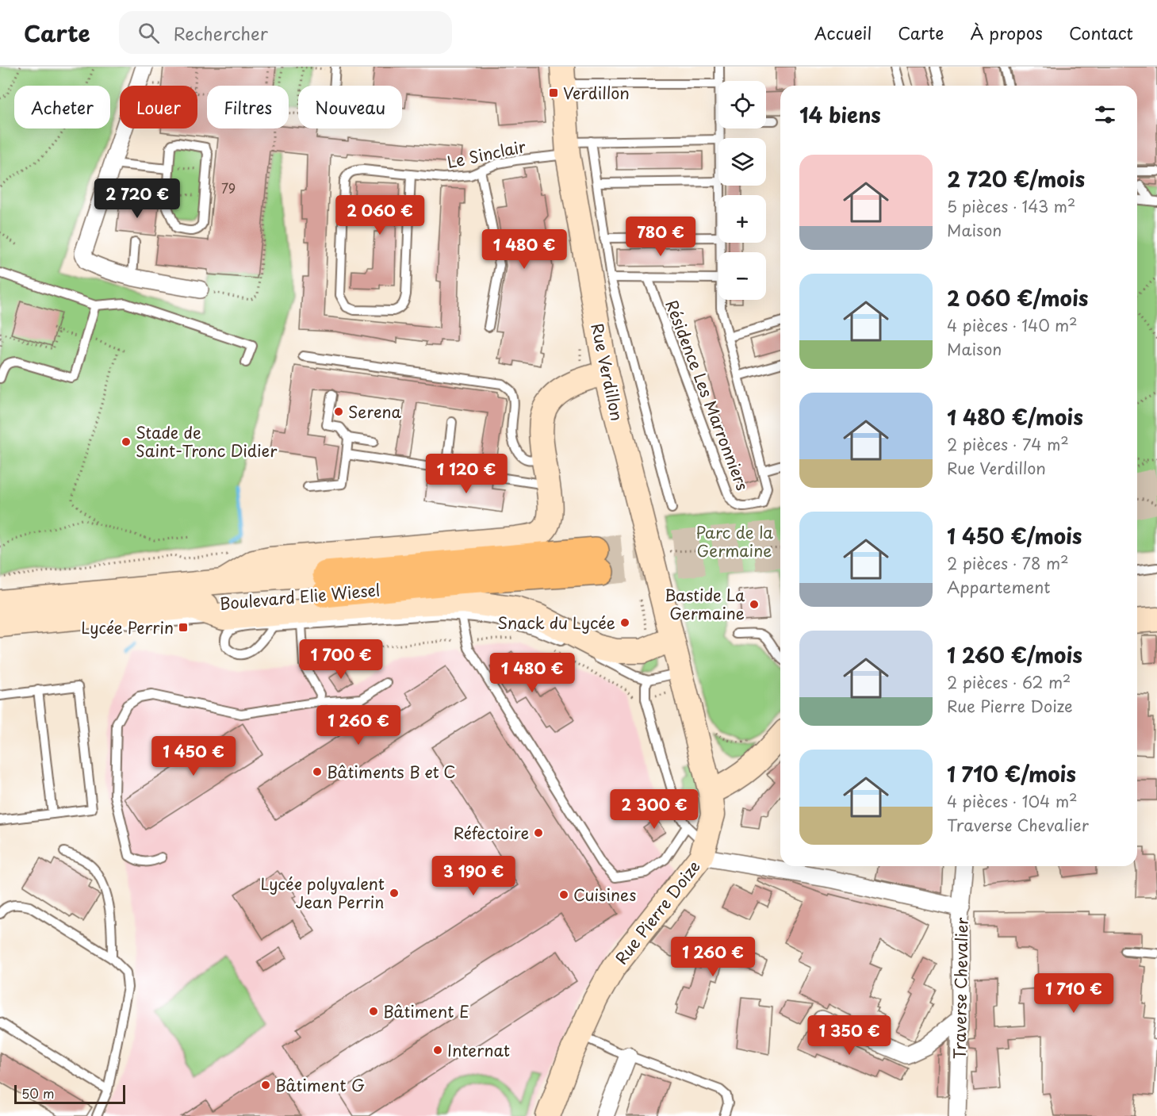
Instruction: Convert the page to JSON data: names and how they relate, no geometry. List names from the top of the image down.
{
  "streets": {
    "highway": ["Boulevard Elie Wiesel"],
    "street": ["Rue Verdillon", "Rue Pierre Doize", "Traverse Chevalier"],
    "lane": ["Le Sinclair", "Résidence Les Marronniers"]
  },
  "crossings": [
    ["Le Sinclair", "Rue Verdillon"],
    ["Rue Verdillon", "Rue Pierre Doize"]
  ],
  "parks": ["Parc de la Germaine"],
  "places": {
    "transit": ["Verdillon", "Lycée Perrin"],
    "other": [
      "Serena",
      "Stade de Saint-Tronc Didier",
      "Bastide La Germaine",
      "Snack du Lycée",
      "Bâtiments B et C",
      "Réfectoire",
      "Lycée polyvalent Jean Perrin",
      "Cuisines",
      "Bâtiment E",
      "Internat",
      "Bâtiment G"
    ]
  },
  "house_numbers": ["79"],
  "scale_bar": "50 m",
  "page": {
    "header": "Carte",
    "search": "Rechercher",
    "nav": [
      "Accueil",
      "Carte",
      "À propos",
      "Contact"
    ],
    "map_buttons": ["+", "−"],
    "chip": [
      "Acheter",
      "Louer",
      "Filtres",
      "Nouveau"
    ],
    "heading": "14 biens",
    "list": [
      {
        "name": "2 720 €/mois",
        "note": "5 pièces · 143 m² · Maison"
      },
      {
        "name": "2 060 €/mois",
        "note": "4 pièces · 140 m² · Maison"
      },
      {
        "name": "1 480 €/mois",
        "note": "2 pièces · 74 m² · Rue Verdillon"
      },
      {
        "name": "1 450 €/mois",
        "note": "2 pièces · 78 m² · Appartement"
      },
      {
        "name": "1 260 €/mois",
        "note": "2 pièces · 62 m² · Rue Pierre Doize"
      },
      {
        "name": "1 710 €/mois",
        "note": "4 pièces · 104 m² · Traverse Chevalier"
      }
    ],
    "price": [
      "2 720 €",
      "2 060 €",
      "780 €",
      "1 480 €",
      "1 120 €",
      "1 700 €",
      "1 480 €",
      "1 260 €",
      "1 450 €",
      "2 300 €",
      "3 190 €",
      "1 260 €",
      "1 710 €",
      "1 350 €"
    ],
    "scale": "50 m"
  }
}
